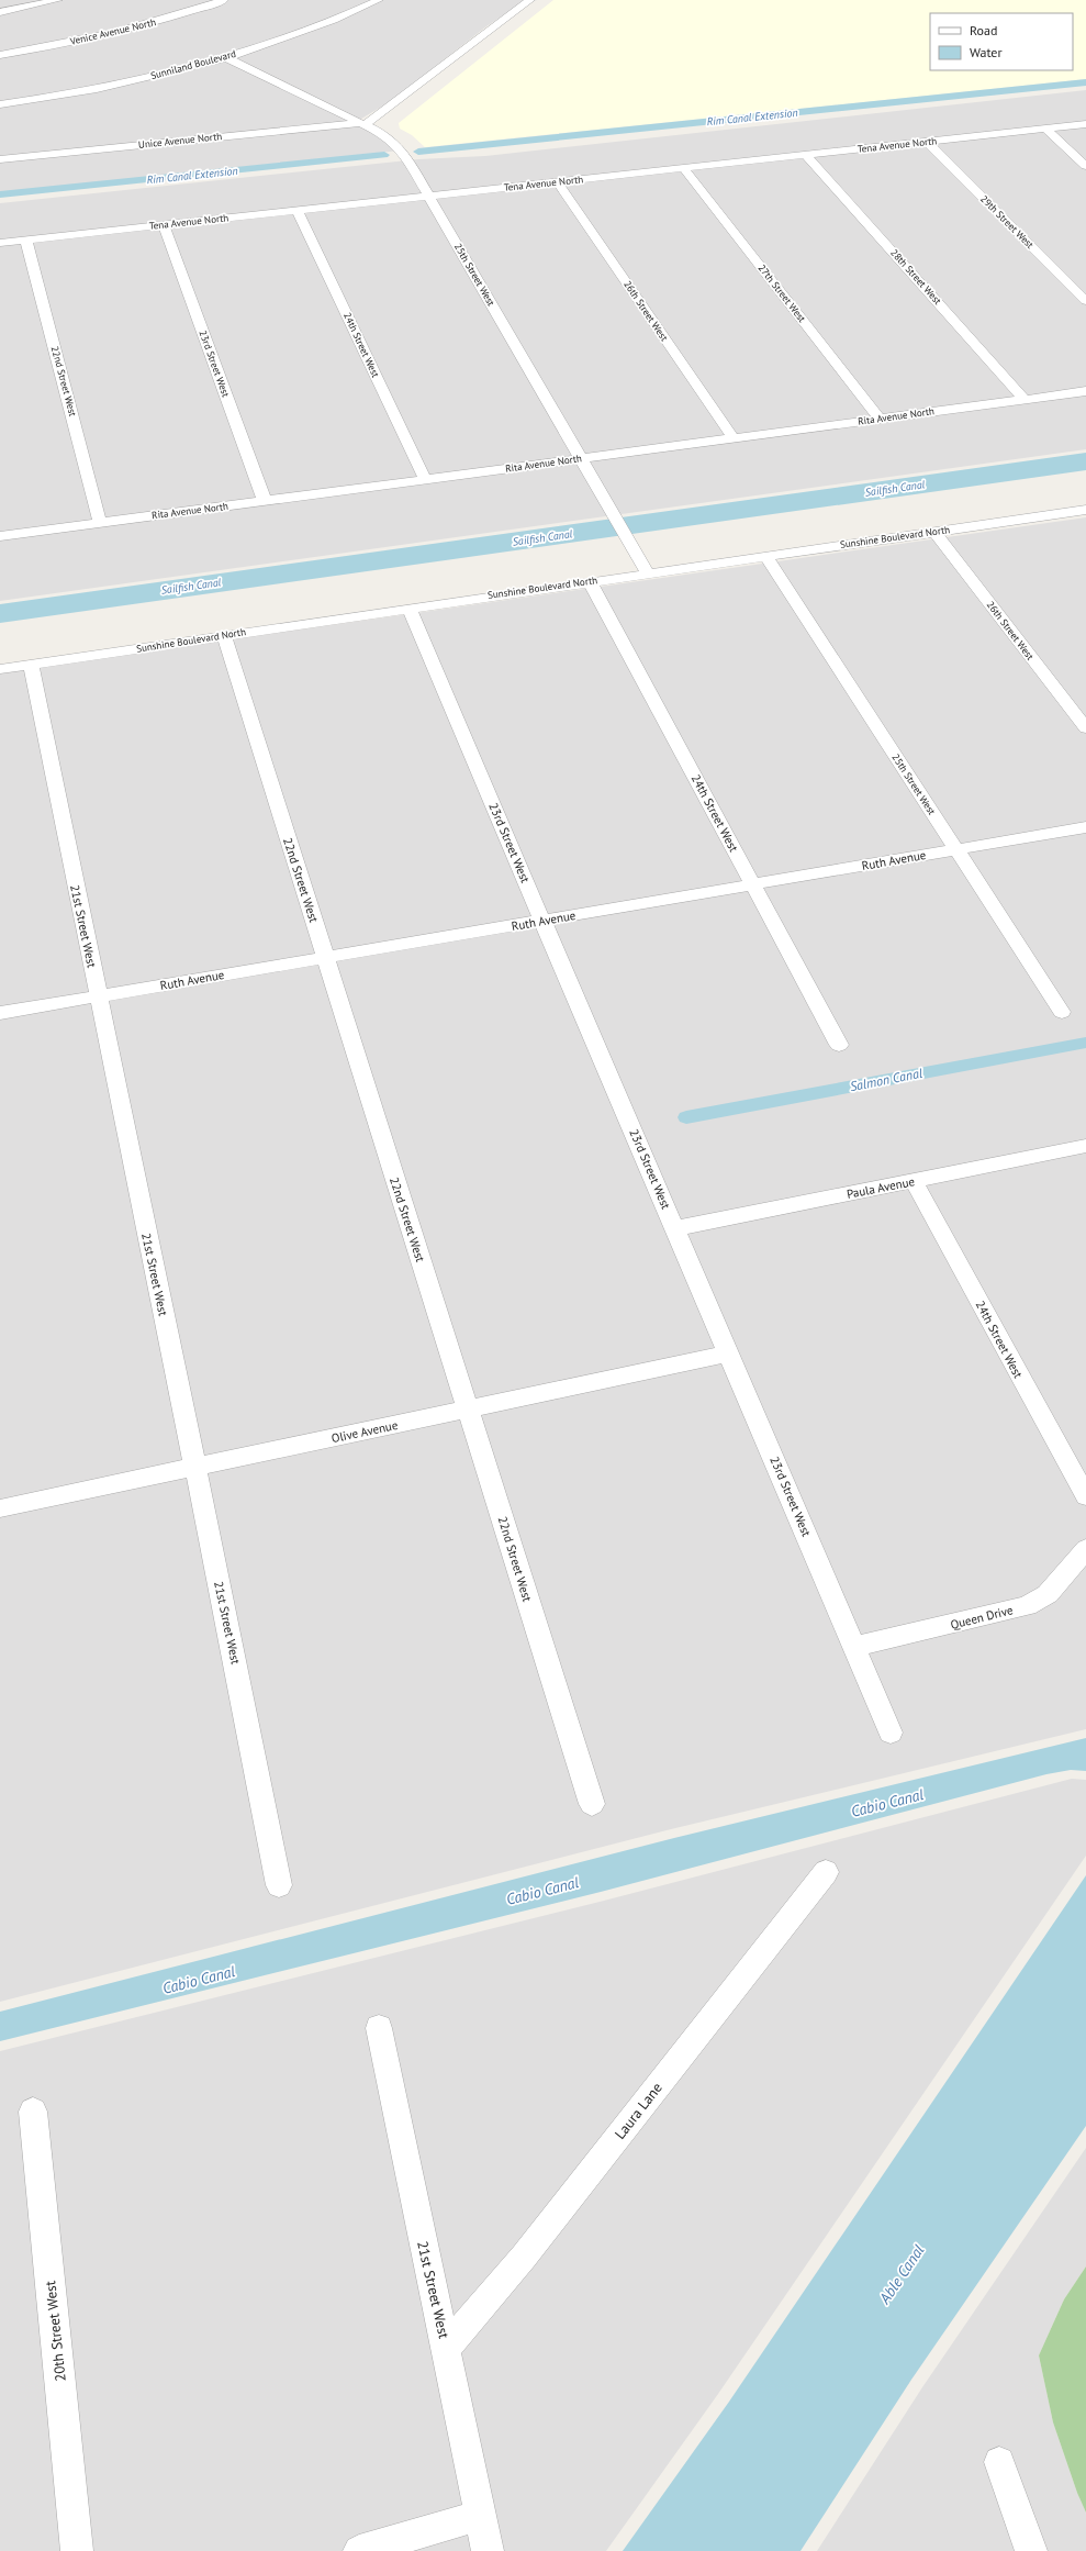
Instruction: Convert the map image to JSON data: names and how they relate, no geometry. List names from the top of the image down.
{
  "streets": {
    "street": [
      "Venice Avenue North",
      "Sunniland Boulevard",
      "Unice Avenue North",
      "Tena Avenue North",
      "29th Street West",
      "25th Street West",
      "28th Street West",
      "27th Street West",
      "26th Street West",
      "24th Street West",
      "23rd Street West",
      "22nd Street West",
      "Rita Avenue North",
      "Sunshine Boulevard North",
      "Ruth Avenue",
      "21st Street West",
      "Paula Avenue",
      "Olive Avenue",
      "Queen Drive",
      "Laura Lane",
      "20th Street West"
    ]
  },
  "crossings": [
    ["Sunniland Boulevard", "25th Street West"],
    ["Unice Avenue North", "25th Street West"],
    ["Tena Avenue North", "29th Street West"],
    ["Tena Avenue North", "25th Street West"],
    ["Tena Avenue North", "28th Street West"],
    ["Tena Avenue North", "27th Street West"],
    ["Tena Avenue North", "26th Street West"],
    ["Tena Avenue North", "24th Street West"],
    ["Tena Avenue North", "23rd Street West"],
    ["Tena Avenue North", "22nd Street West"],
    ["25th Street West", "Rita Avenue North"],
    ["25th Street West", "Sunshine Boulevard North"],
    ["25th Street West", "Ruth Avenue"],
    ["28th Street West", "Rita Avenue North"],
    ["27th Street West", "Rita Avenue North"],
    ["26th Street West", "Rita Avenue North"],
    ["26th Street West", "Sunshine Boulevard North"],
    ["24th Street West", "Rita Avenue North"],
    ["24th Street West", "Sunshine Boulevard North"],
    ["24th Street West", "Ruth Avenue"],
    ["24th Street West", "Paula Avenue"],
    ["23rd Street West", "Rita Avenue North"],
    ["23rd Street West", "Sunshine Boulevard North"],
    ["23rd Street West", "Ruth Avenue"],
    ["23rd Street West", "Paula Avenue"],
    ["23rd Street West", "Olive Avenue"],
    ["23rd Street West", "Queen Drive"],
    ["22nd Street West", "Rita Avenue North"],
    ["22nd Street West", "Sunshine Boulevard North"],
    ["22nd Street West", "Ruth Avenue"],
    ["22nd Street West", "Olive Avenue"],
    ["Sunshine Boulevard North", "21st Street West"],
    ["Ruth Avenue", "21st Street West"],
    ["21st Street West", "Olive Avenue"],
    ["21st Street West", "Laura Lane"]
  ],
  "water": [
    "Rim Canal Extension",
    "Sailfish Canal",
    "Salmon Canal",
    "Cabio Canal",
    "Able Canal"
  ],
  "legend": ["Road", "Water"]
}
